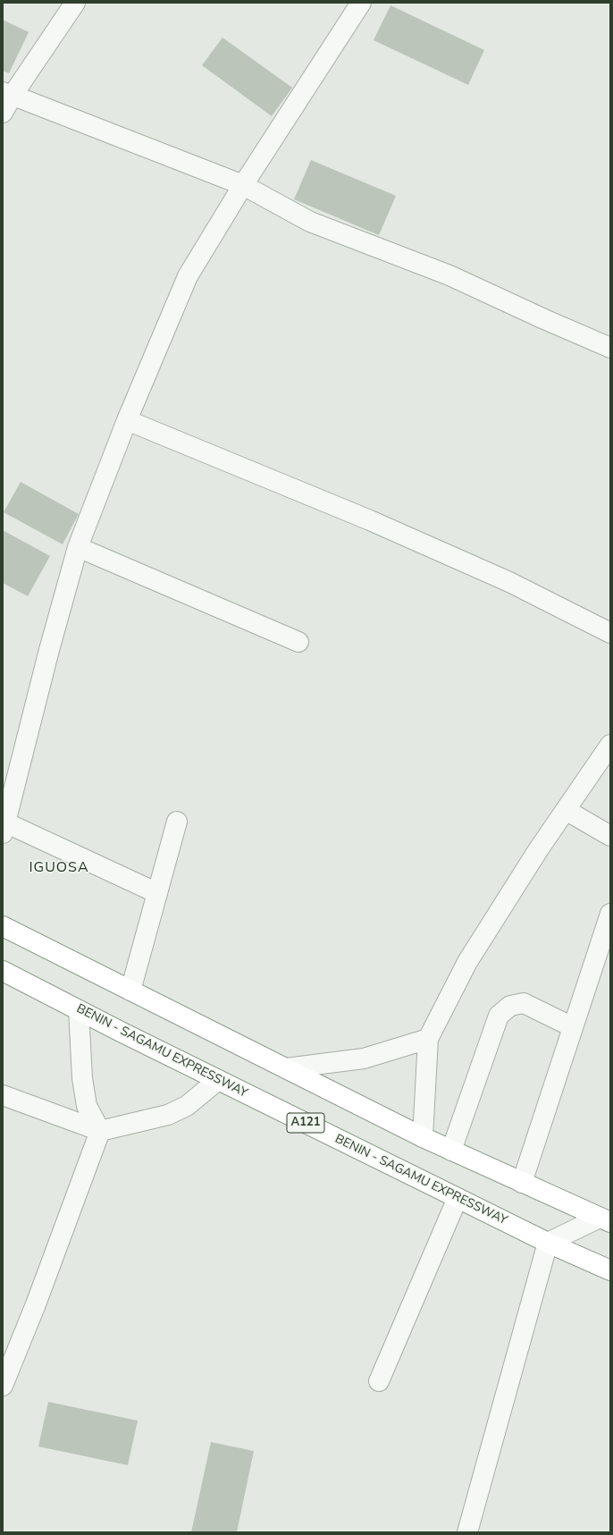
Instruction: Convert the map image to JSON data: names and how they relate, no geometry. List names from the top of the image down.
{
  "streets": {
    "highway": ["BENIN - SAGAMU EXPRESSWAY", "A121"]
  },
  "districts": ["IGUOSA"]
}
